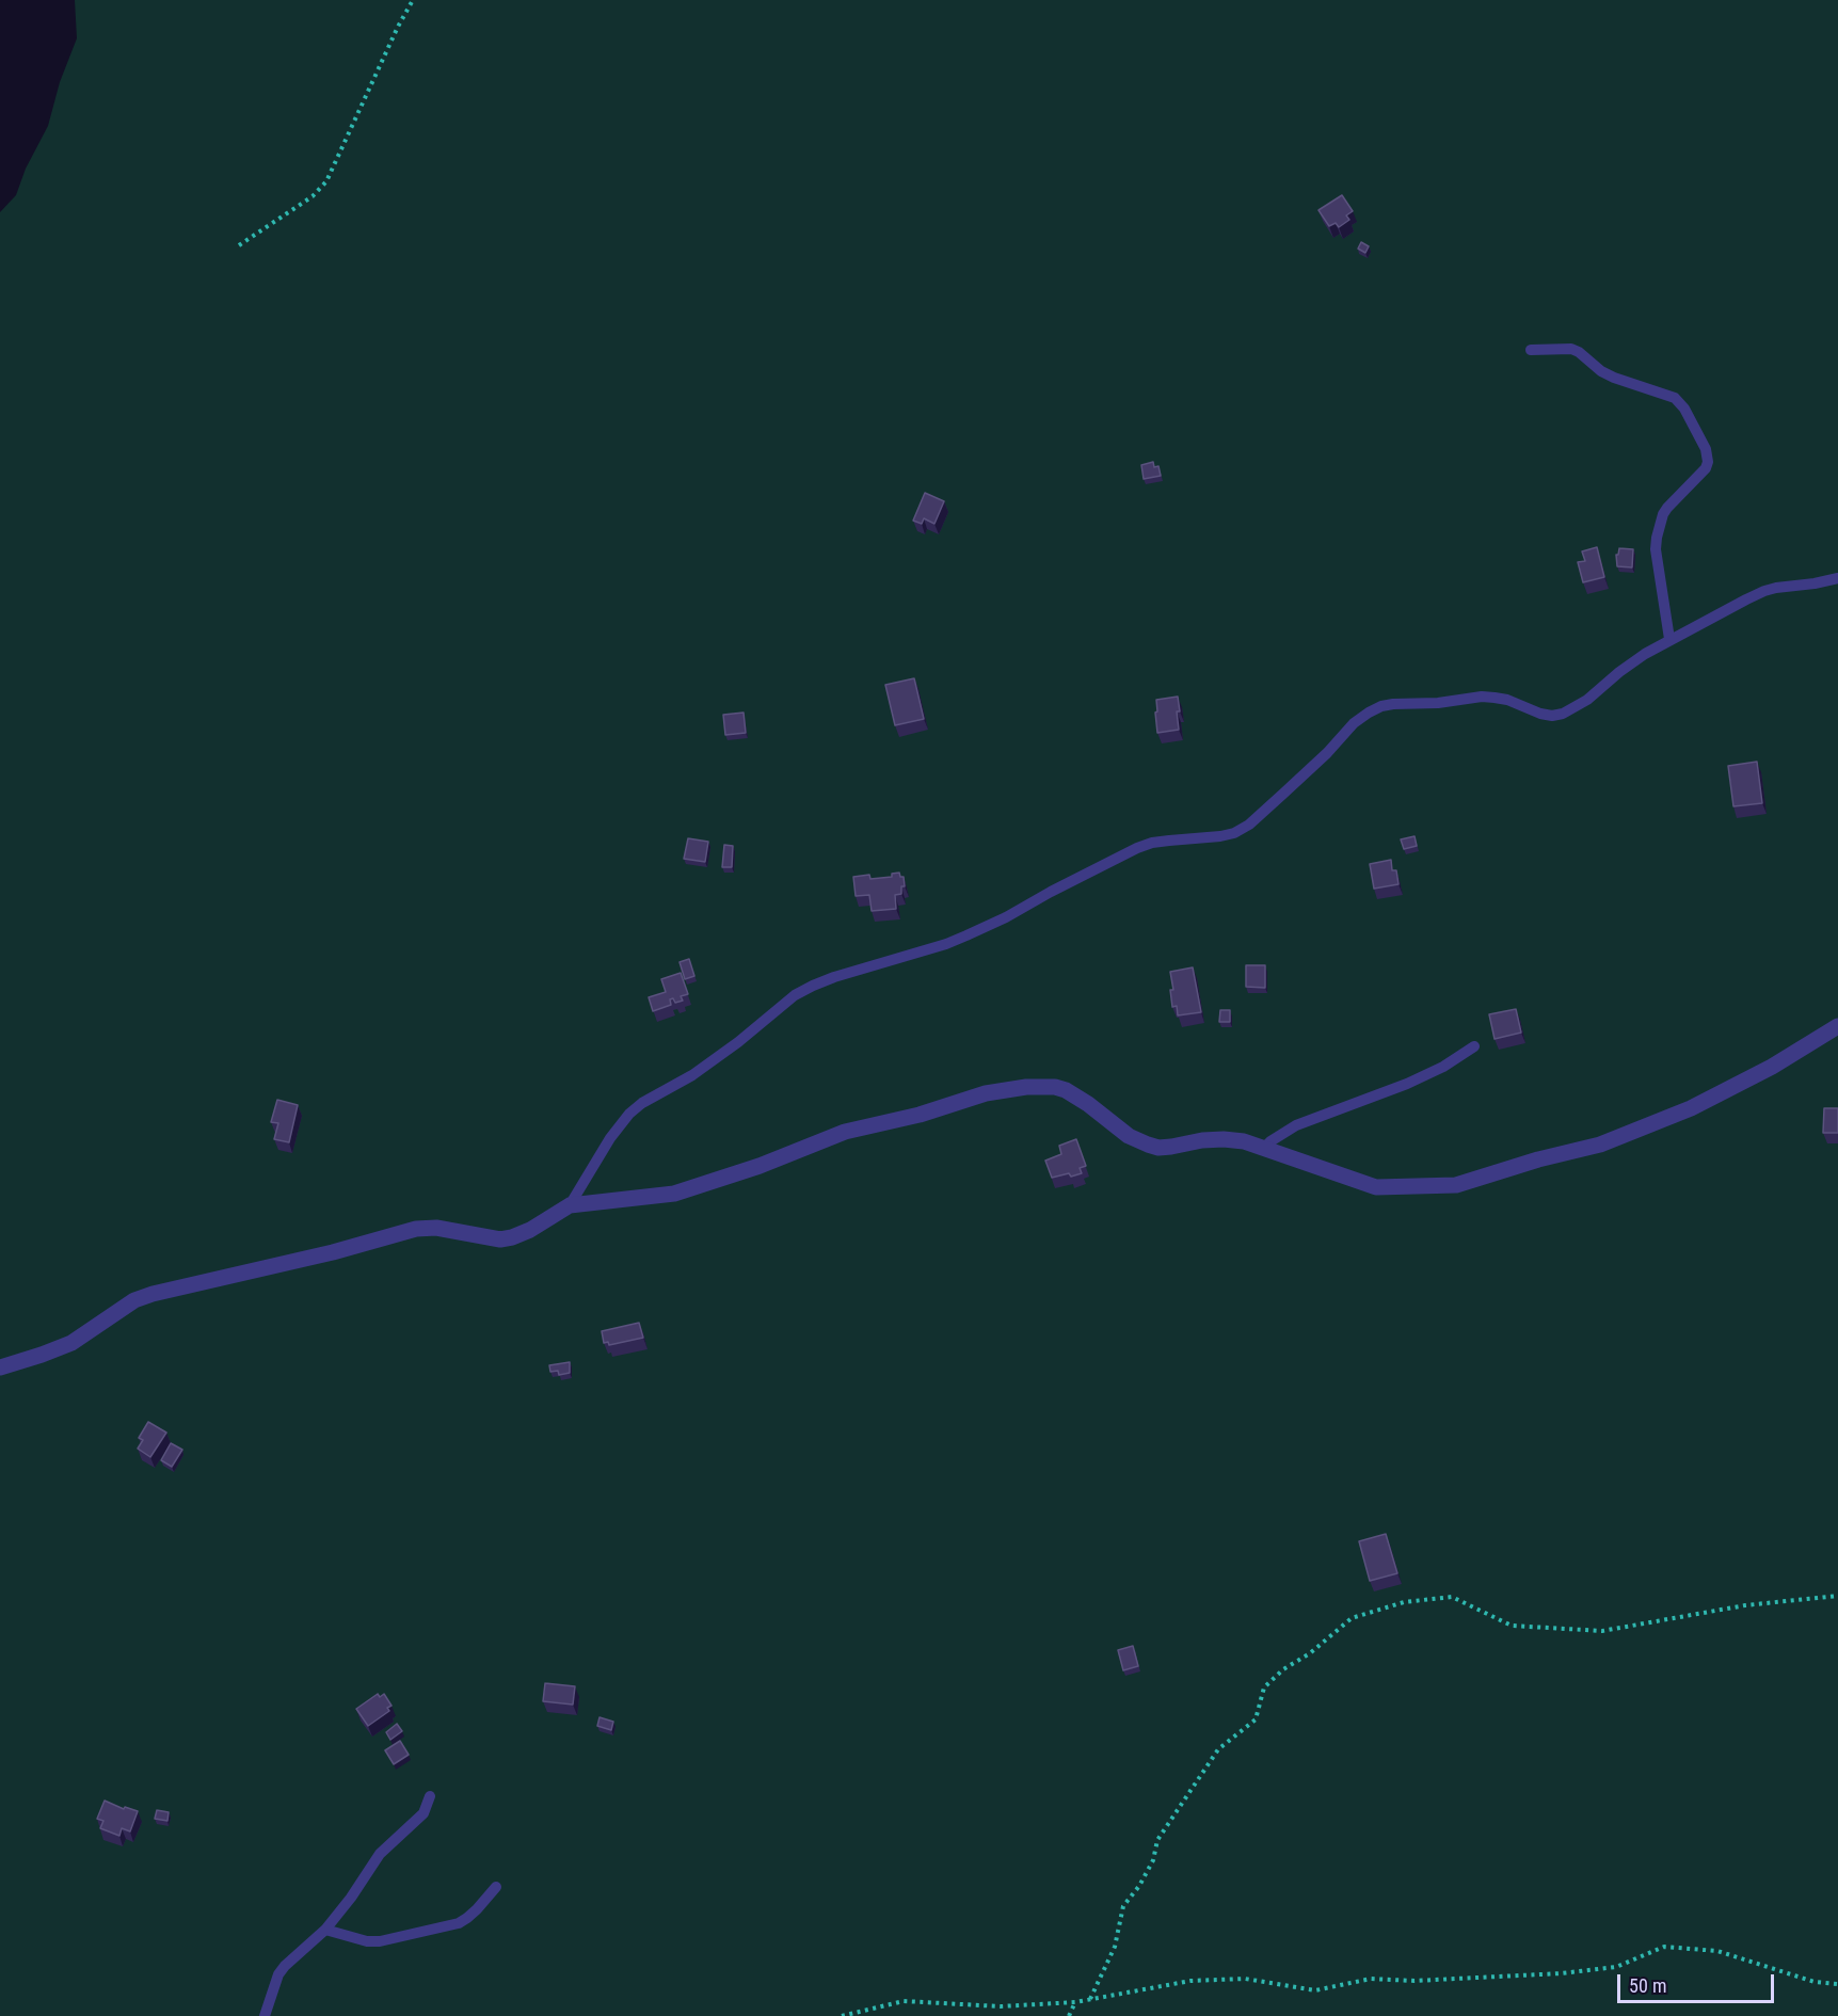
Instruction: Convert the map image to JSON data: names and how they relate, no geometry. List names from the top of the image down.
{
  "scale_bar": "50 m"
}
